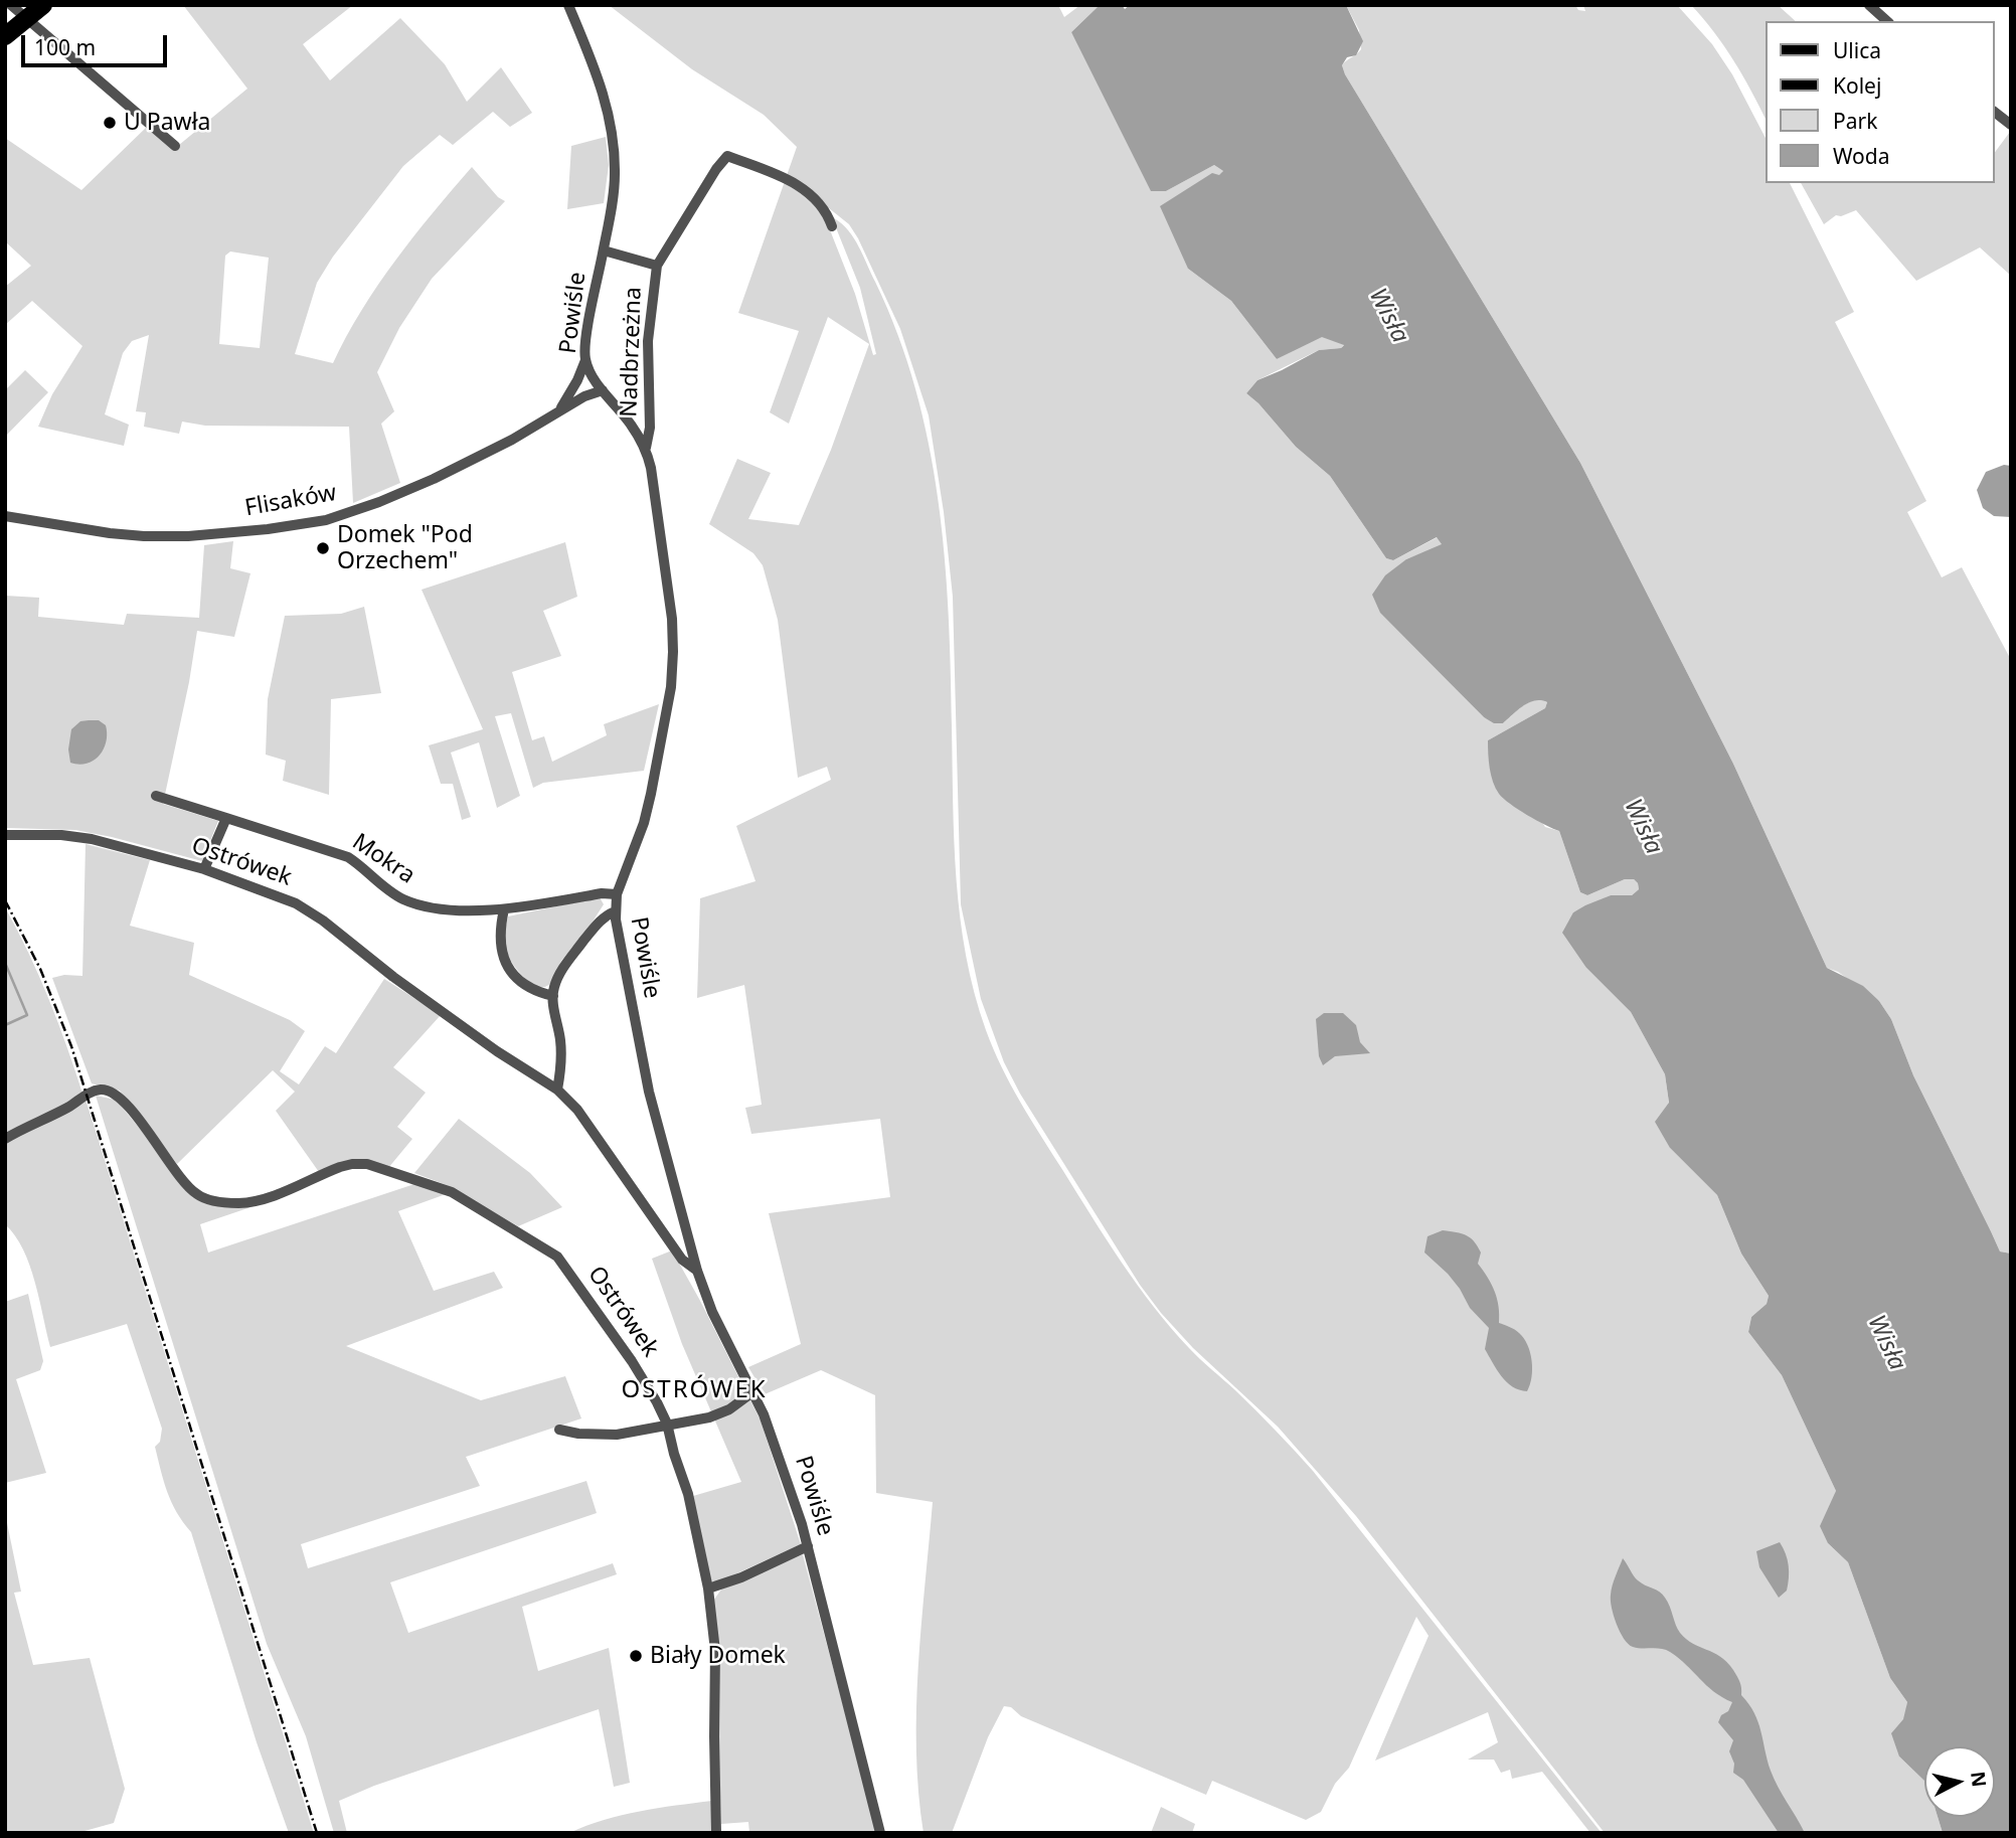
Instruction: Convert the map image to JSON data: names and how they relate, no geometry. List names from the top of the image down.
{
  "streets": {
    "street": [
      "Powiśle",
      "Nadbrzeżna",
      "Flisaków",
      "Mokra",
      "Ostrówek"
    ]
  },
  "crossings": [
    ["Powiśle", "Nadbrzeżna"],
    ["Powiśle", "Flisaków"],
    ["Powiśle", "Mokra"],
    ["Powiśle", "Ostrówek"]
  ],
  "districts": ["OSTRÓWEK"],
  "water": ["Wisła"],
  "places": ["U Pawła", "Domek \"Pod Orzechem\"", "Biały Domek"],
  "legend": [
    "Ulica",
    "Kolej",
    "Park",
    "Woda"
  ],
  "scale_bar": "100 m",
  "north": "right"
}
